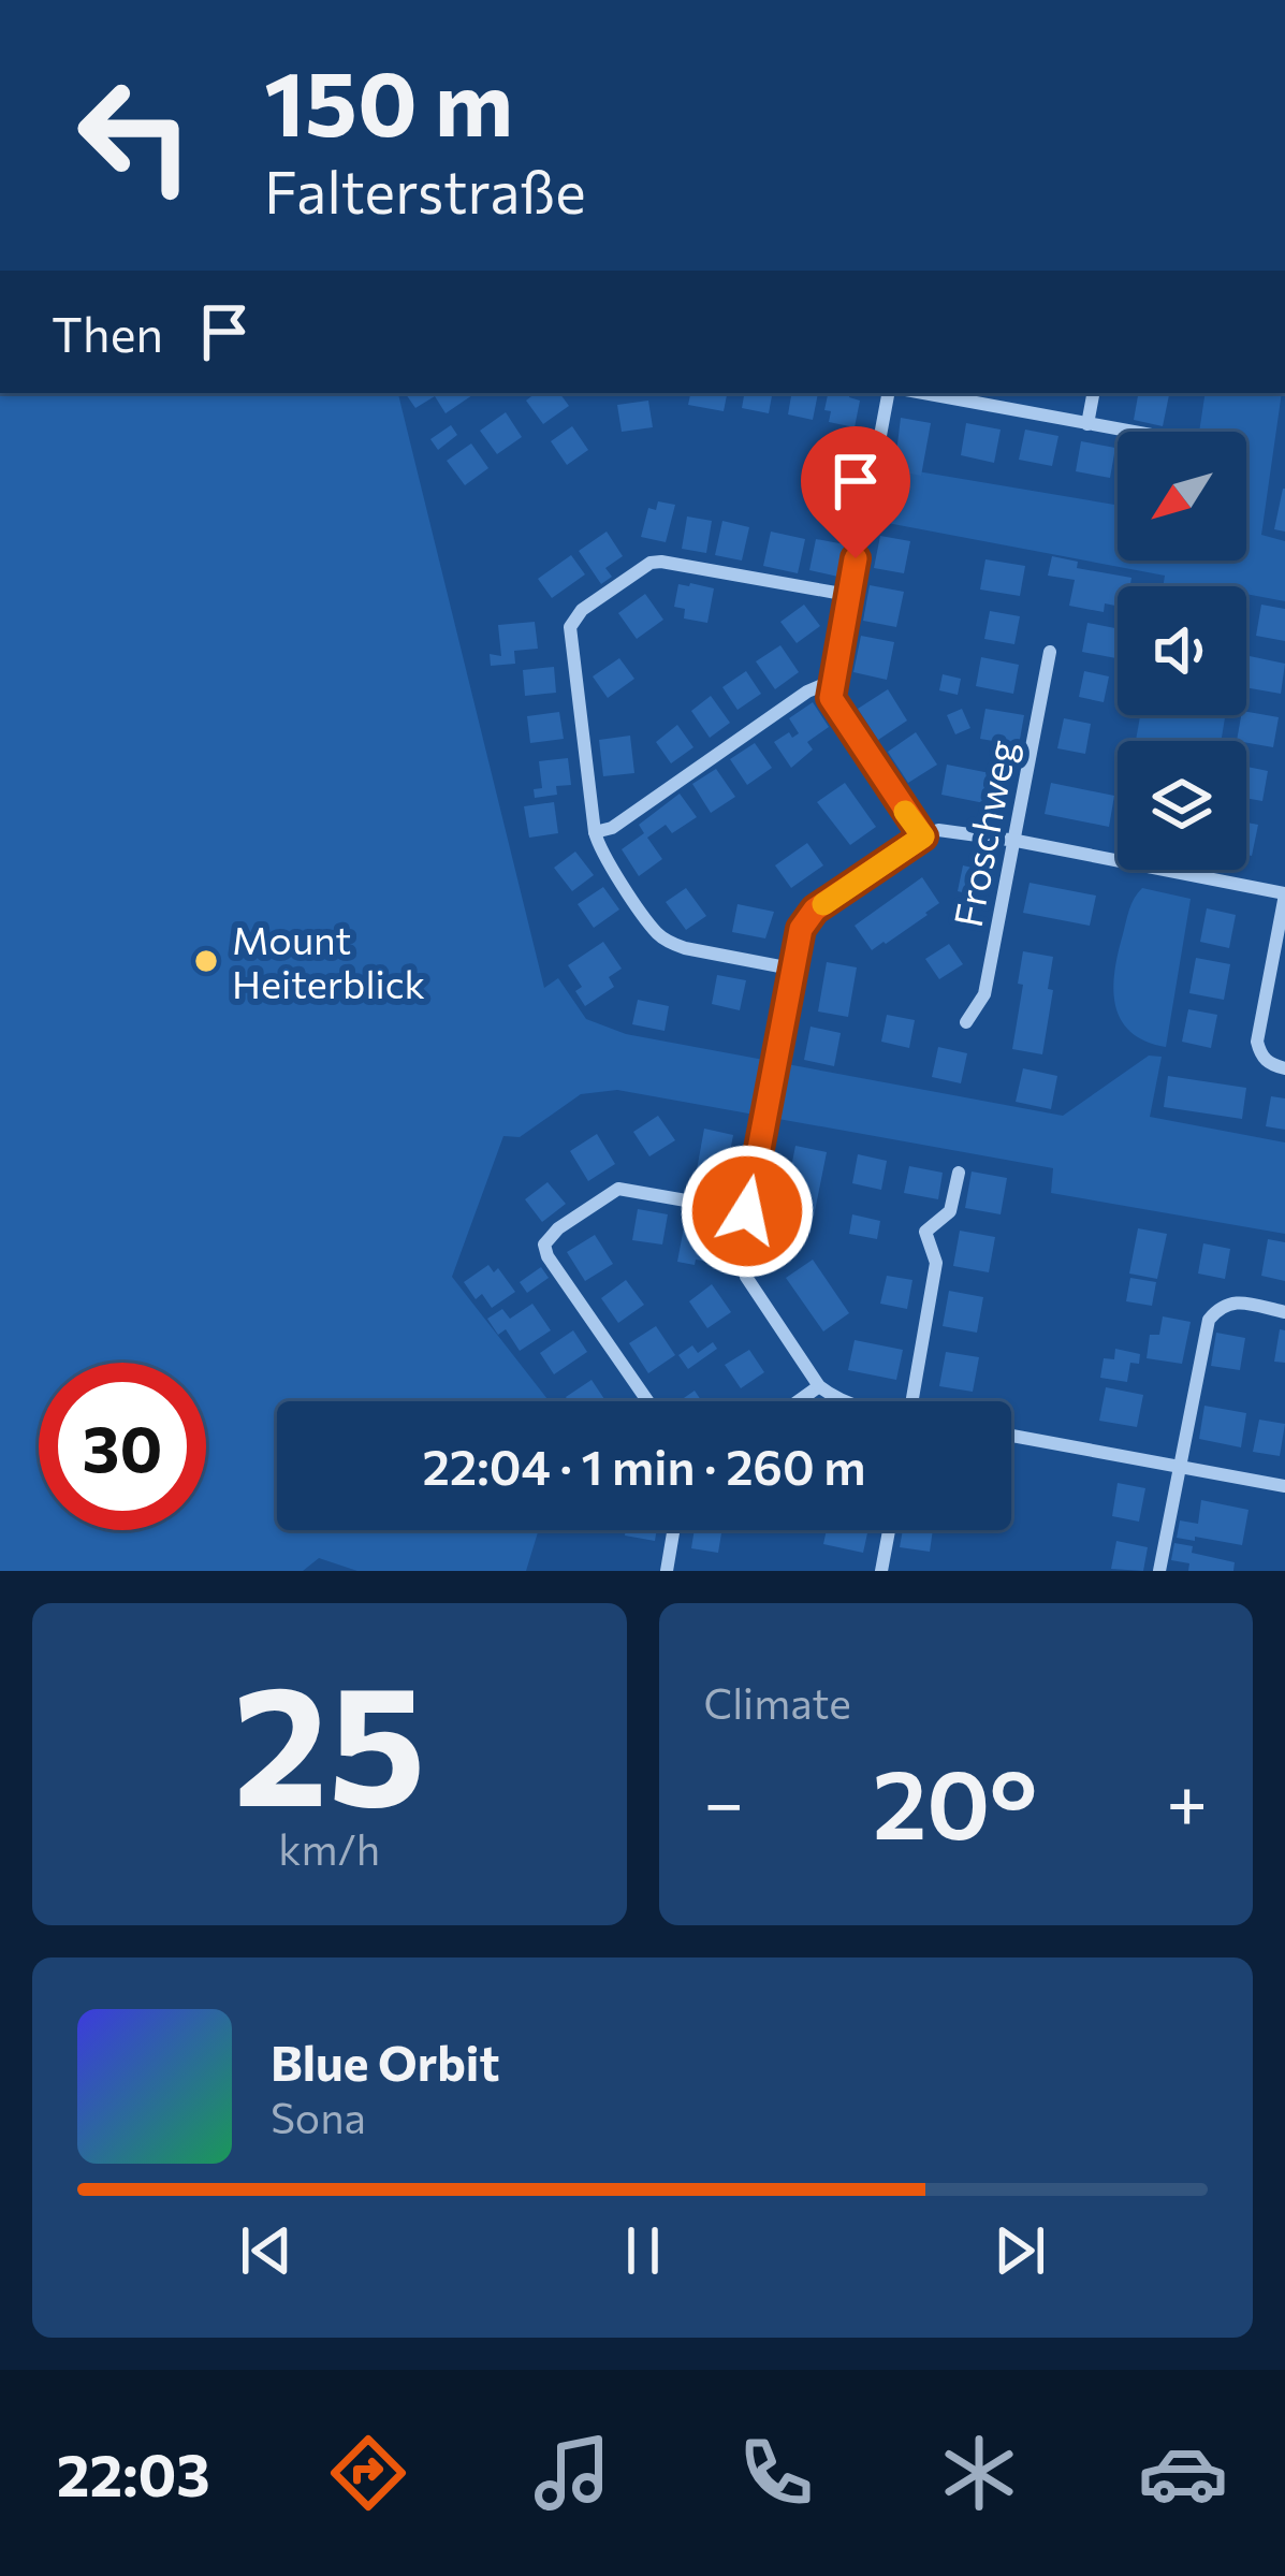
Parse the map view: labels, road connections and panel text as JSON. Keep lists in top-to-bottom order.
{
  "streets": {
    "street": ["Froschweg"]
  },
  "places": ["Mount Heiterblick"],
  "north": "bottom left",
  "page": {
    "turn": ["150 m", "Falterstraße"],
    "then": "Then",
    "limit": "30",
    "trip": "22:04 · 1 min · 260 m",
    "tile": [
      ["25", "km/h"],
      "Climate"
    ],
    "heat": ["−", "20°", "+"],
    "song": ["Blue Orbit", "Sona"],
    "tabs": "22:03"
  }
}
